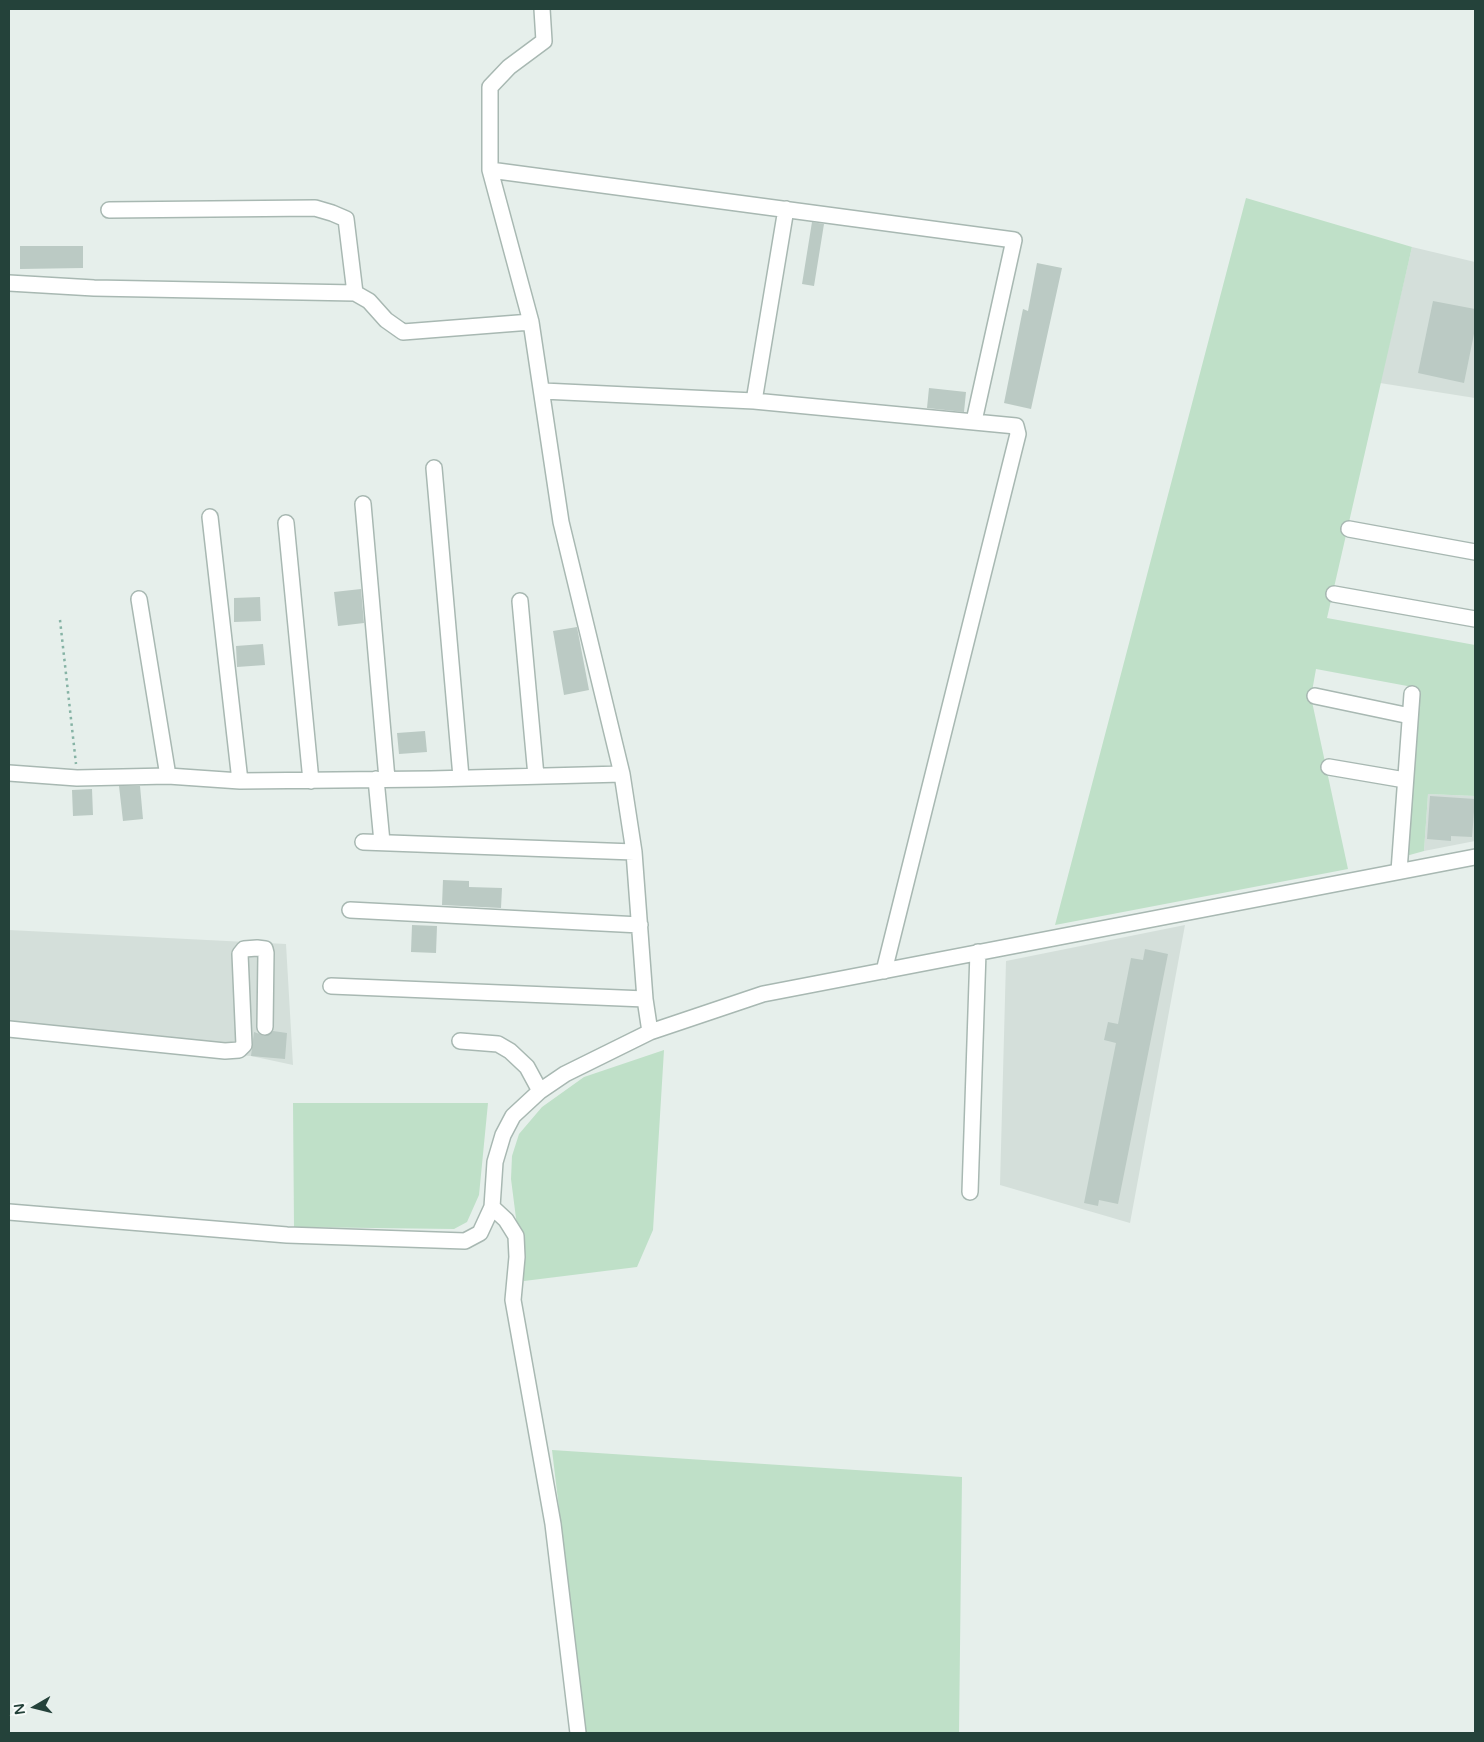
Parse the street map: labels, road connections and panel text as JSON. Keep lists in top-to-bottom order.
{
  "north": "left"
}
